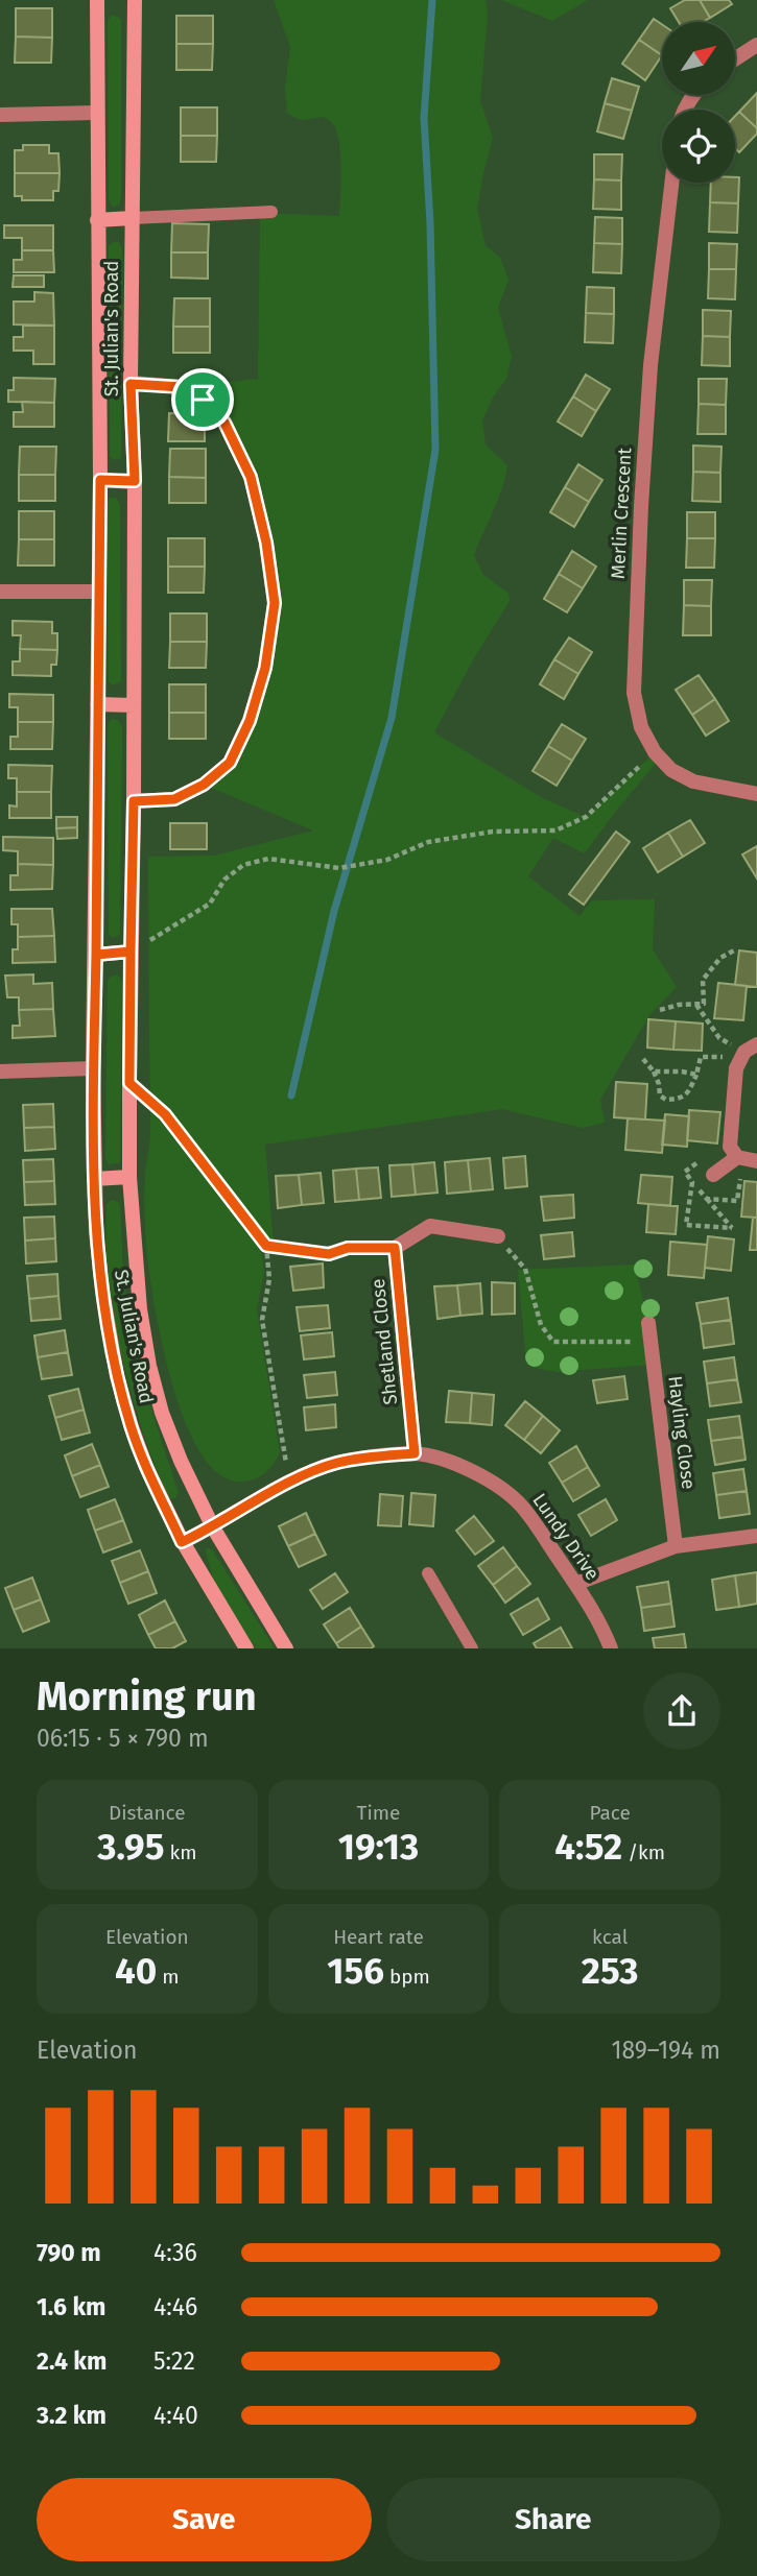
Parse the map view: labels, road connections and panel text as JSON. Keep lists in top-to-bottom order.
{
  "streets": {
    "street": [
      "St. Julian's Road",
      "Merlin Crescent",
      "Shetland Close",
      "Hayling Close",
      "Lundy Drive"
    ]
  },
  "crossings": [
    ["St. Julian's Road", "Lundy Drive"],
    ["Shetland Close", "Lundy Drive"]
  ],
  "north": "top right",
  "page": {
    "heading": ["Morning run", "06:15 · 5 × 790 m"],
    "stats": [
      ["Distance", "3.95 km"],
      ["Time", "19:13"],
      ["Pace", "4:52 /km"],
      ["Elevation", "40 m"],
      ["Heart rate", "156 bpm"],
      ["kcal", "253"]
    ],
    "chart": ["Elevation", "189–194 m"],
    "list": [
      {
        "name": "790 m",
        "note": "4:36"
      },
      {
        "name": "1.6 km",
        "note": "4:46"
      },
      {
        "name": "2.4 km",
        "note": "5:22"
      },
      {
        "name": "3.2 km",
        "note": "4:40"
      }
    ],
    "buttons": ["Save", "Share"]
  }
}
